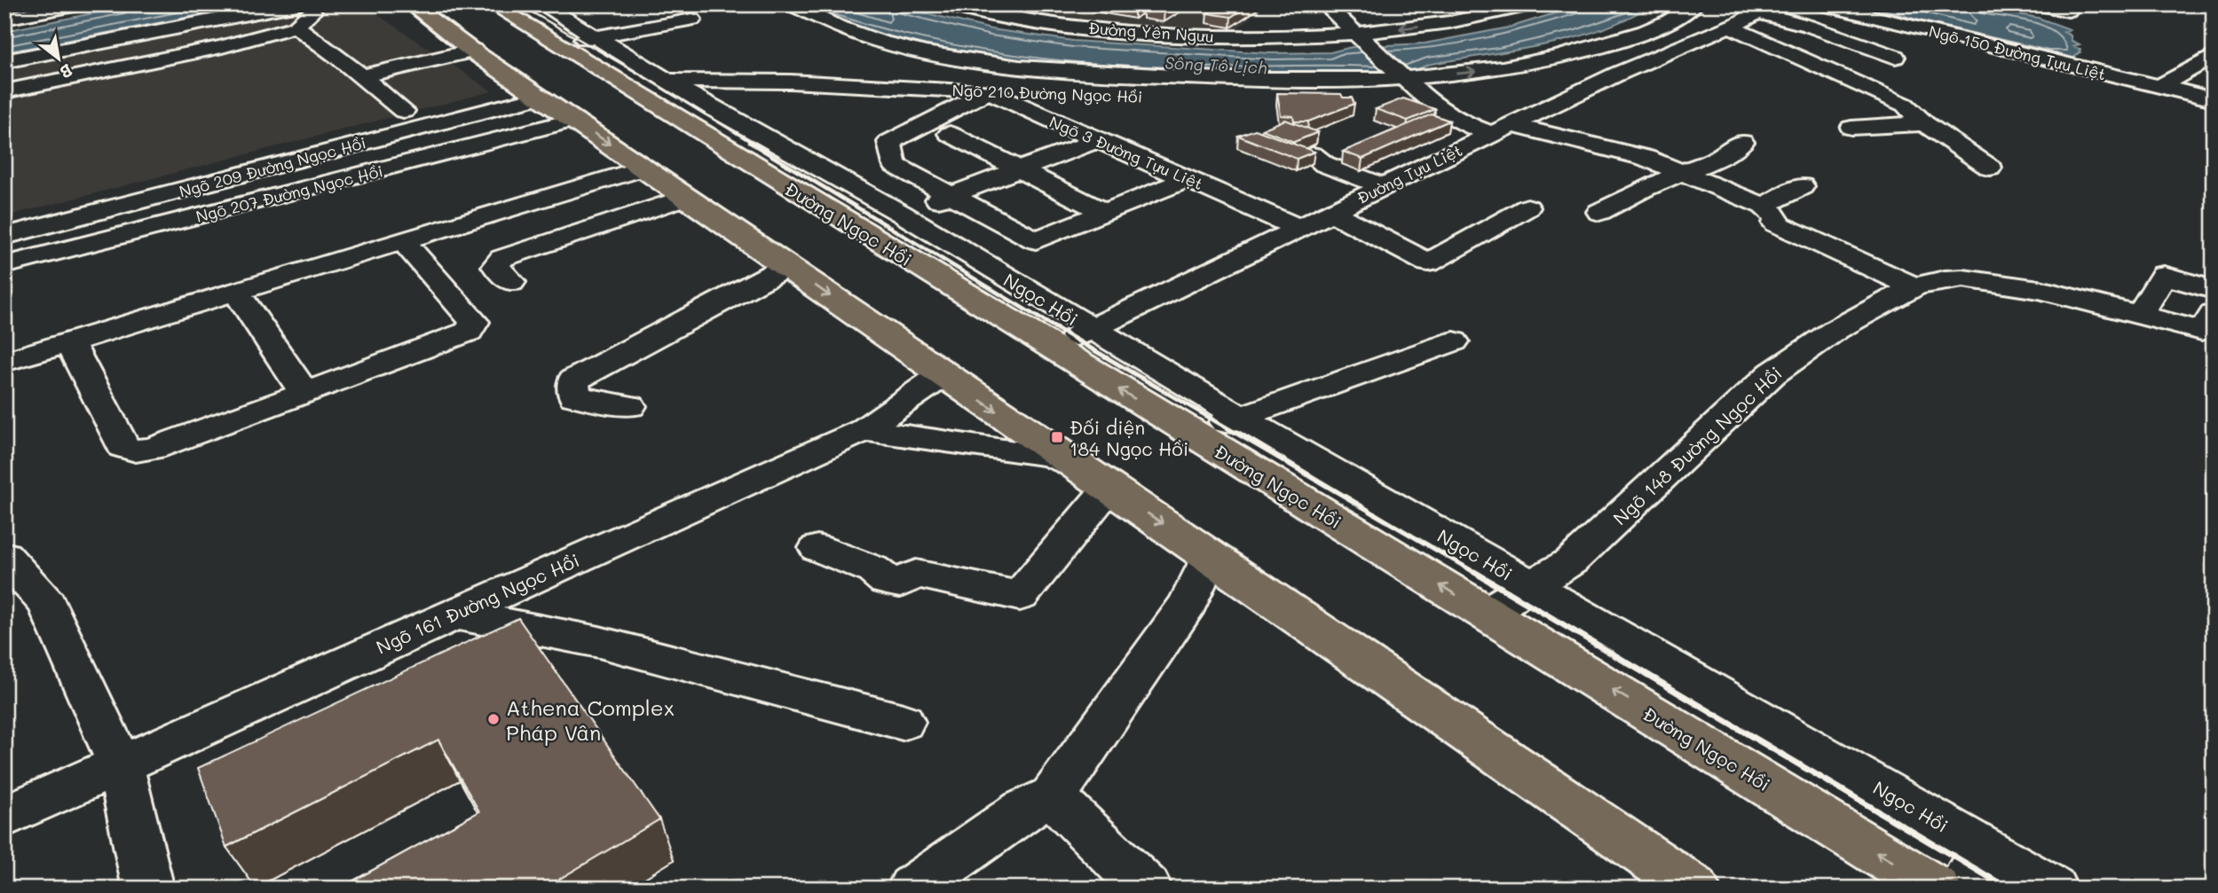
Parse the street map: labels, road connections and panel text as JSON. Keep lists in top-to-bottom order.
{
  "streets": {
    "highway": ["Đường Ngọc Hồi"],
    "street": [
      "Đường Yên Ngưu",
      "Ngõ 150 Đường Tựu Liệt",
      "Ngõ 210 Đường Ngọc Hồi",
      "Ngõ 3 Đường Tựu Liệt",
      "Ngõ 209 Đường Ngọc Hồi",
      "Đường Tựu Liệt",
      "Ngõ 207 Đường Ngọc Hồi",
      "Ngọc Hồi",
      "Ngõ 148 Đường Ngọc Hồi",
      "Ngõ 161 Đường Ngọc Hồi"
    ]
  },
  "crossings": [
    ["Ngõ 210 Đường Ngọc Hồi", "Ngõ 3 Đường Tựu Liệt"],
    ["Ngõ 210 Đường Ngọc Hồi", "Ngọc Hồi"],
    ["Ngõ 3 Đường Tựu Liệt", "Đường Tựu Liệt"],
    ["Đường Tựu Liệt", "Đường Ngọc Hồi"],
    ["Đường Tựu Liệt", "Ngọc Hồi"],
    ["Đường Ngọc Hồi", "Ngọc Hồi"],
    ["Đường Ngọc Hồi", "Ngõ 148 Đường Ngọc Hồi"],
    ["Ngọc Hồi", "Ngõ 148 Đường Ngọc Hồi"]
  ],
  "water": ["Sông Tô Lịch"],
  "places": {
    "transit": ["Đối diện 184 Ngọc Hồi"],
    "other": ["Athena Complex Pháp Vân"]
  },
  "north": "bottom right"
}
